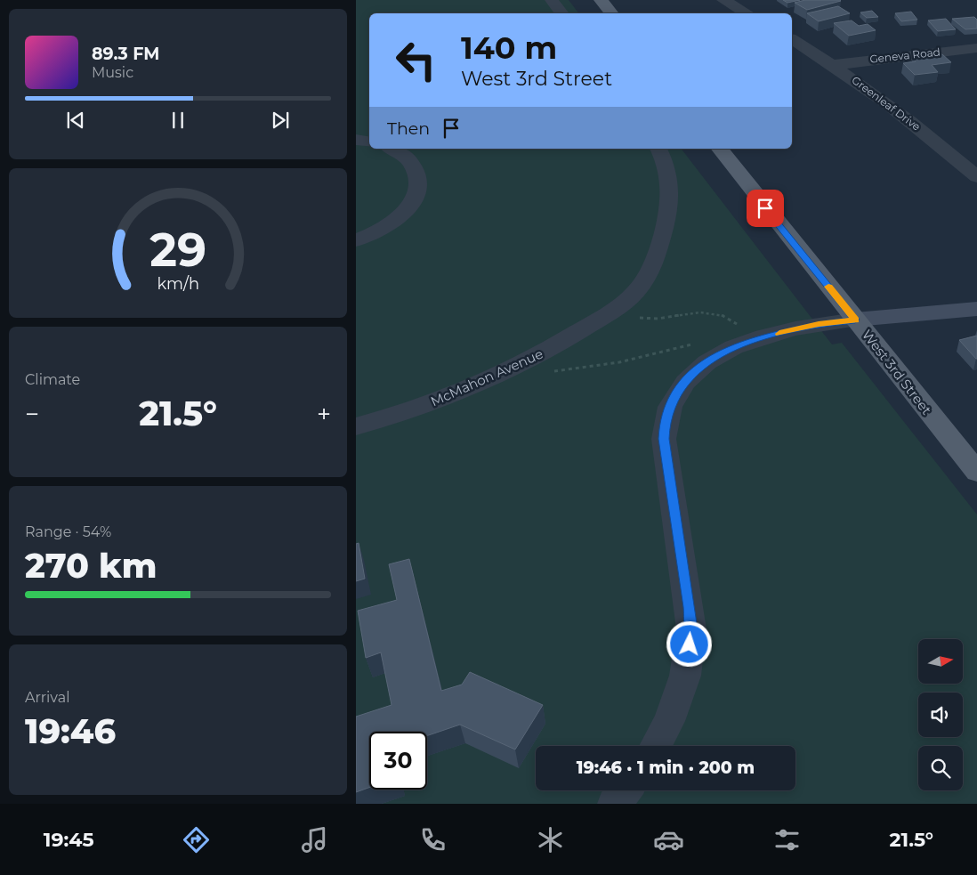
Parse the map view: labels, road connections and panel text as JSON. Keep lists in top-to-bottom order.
{
  "streets": {
    "main road": ["West 3rd Street"],
    "street": ["Geneva Road", "Greenleaf Drive", "McMahon Avenue"]
  },
  "crossings": [
    ["Geneva Road", "Greenleaf Drive"]
  ],
  "north": "right",
  "page": {
    "turn": ["140 m", "West 3rd Street"],
    "song": ["89.3 FM", "Music"],
    "then": "Then",
    "tile": [
      "Climate",
      ["Range · 54%", "270 km"],
      ["Arrival", "19:46"]
    ],
    "heat": ["−", "21.5°", "+"],
    "limit": "30",
    "trip": "19:46 · 1 min · 200 m",
    "tabs": ["19:45", "21.5°"],
    "gauge": ["29", "km/h"]
  }
}
